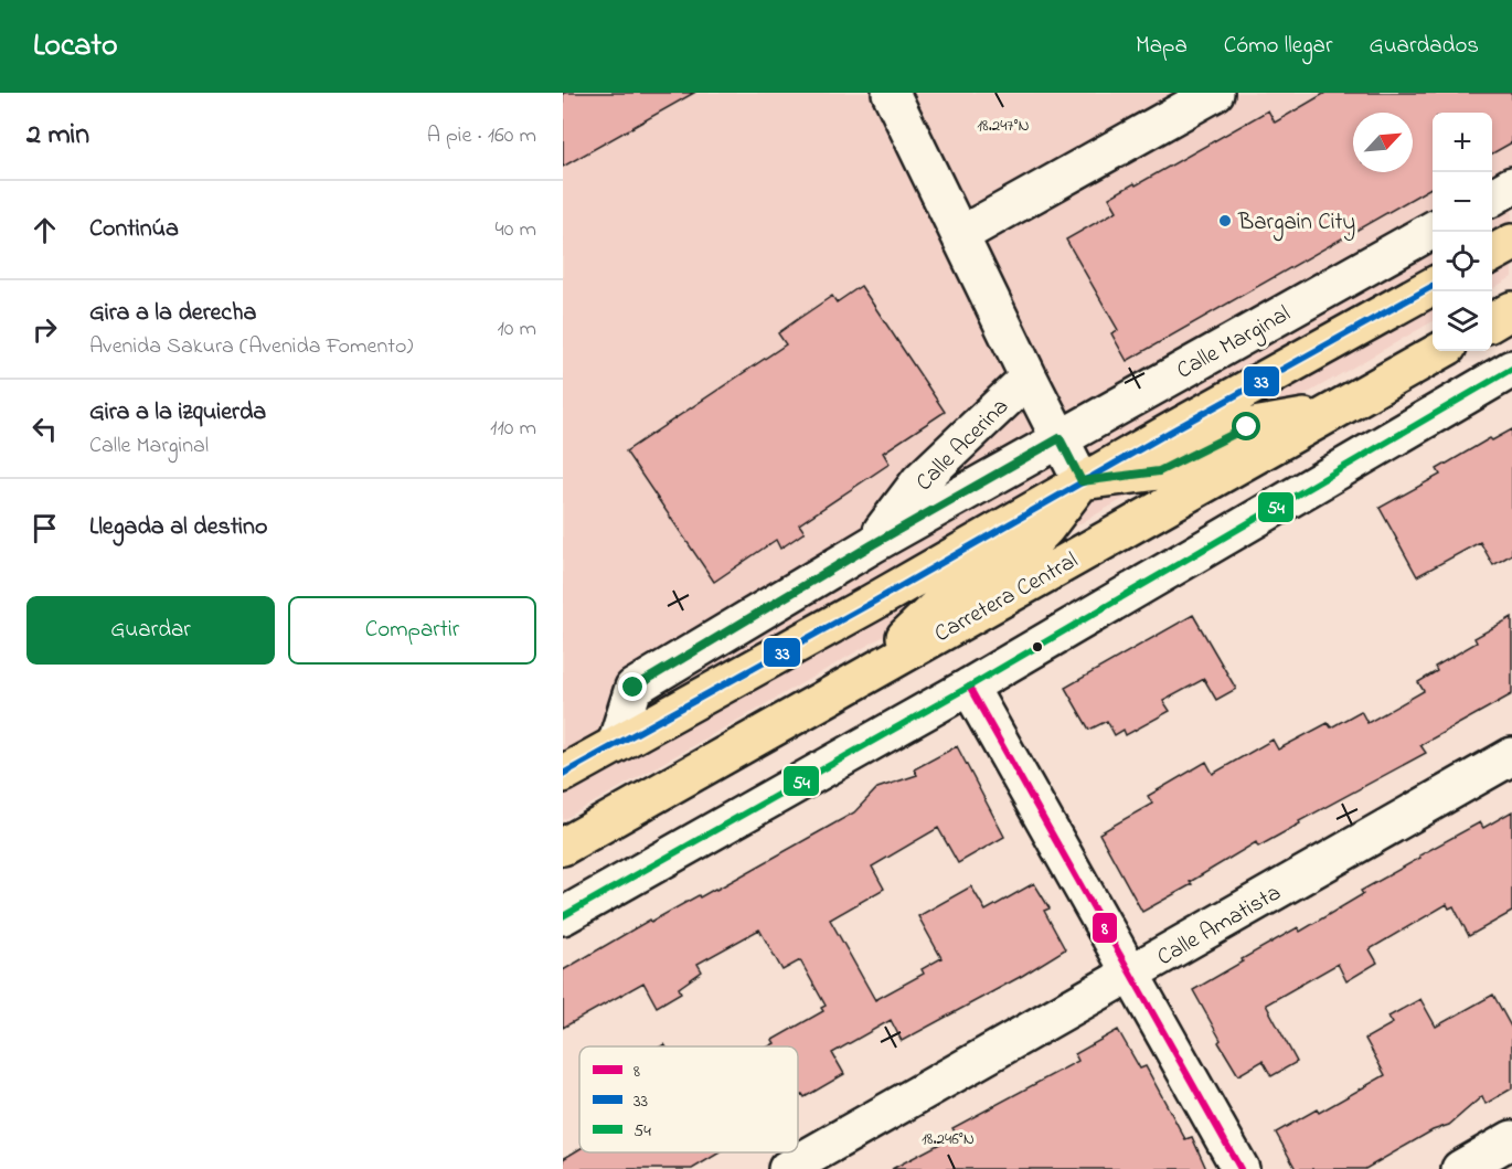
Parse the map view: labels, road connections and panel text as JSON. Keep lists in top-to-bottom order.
{
  "streets": {
    "main road": ["Carretera Central"],
    "street": ["Calle Marginal", "Calle Acerina", "Calle Amatista"]
  },
  "crossings": [
    ["Calle Marginal", "Calle Acerina"]
  ],
  "places": ["Bargain City"],
  "lines": ["transit line 33", "transit line 54", "transit line 8"],
  "legend": ["8", "33", "54"],
  "north": "top right",
  "page": {
    "header": "Locato",
    "nav": ["Mapa", "Cómo llegar", "Guardados"],
    "heading": ["2 min", "A pie · 160 m"],
    "map_buttons": ["+", "−"],
    "list": [
      ["Continúa", "40 m"],
      ["Gira a la derecha", "Avenida Sakura (Avenida Fomento)", "10 m"],
      ["Gira a la izquierda", "Calle Marginal", "110 m"],
      "Llegada al destino"
    ],
    "buttons": ["Guardar", "Compartir"]
  },
  "coordinates": ["18.247°N", "18.246°N"]
}
